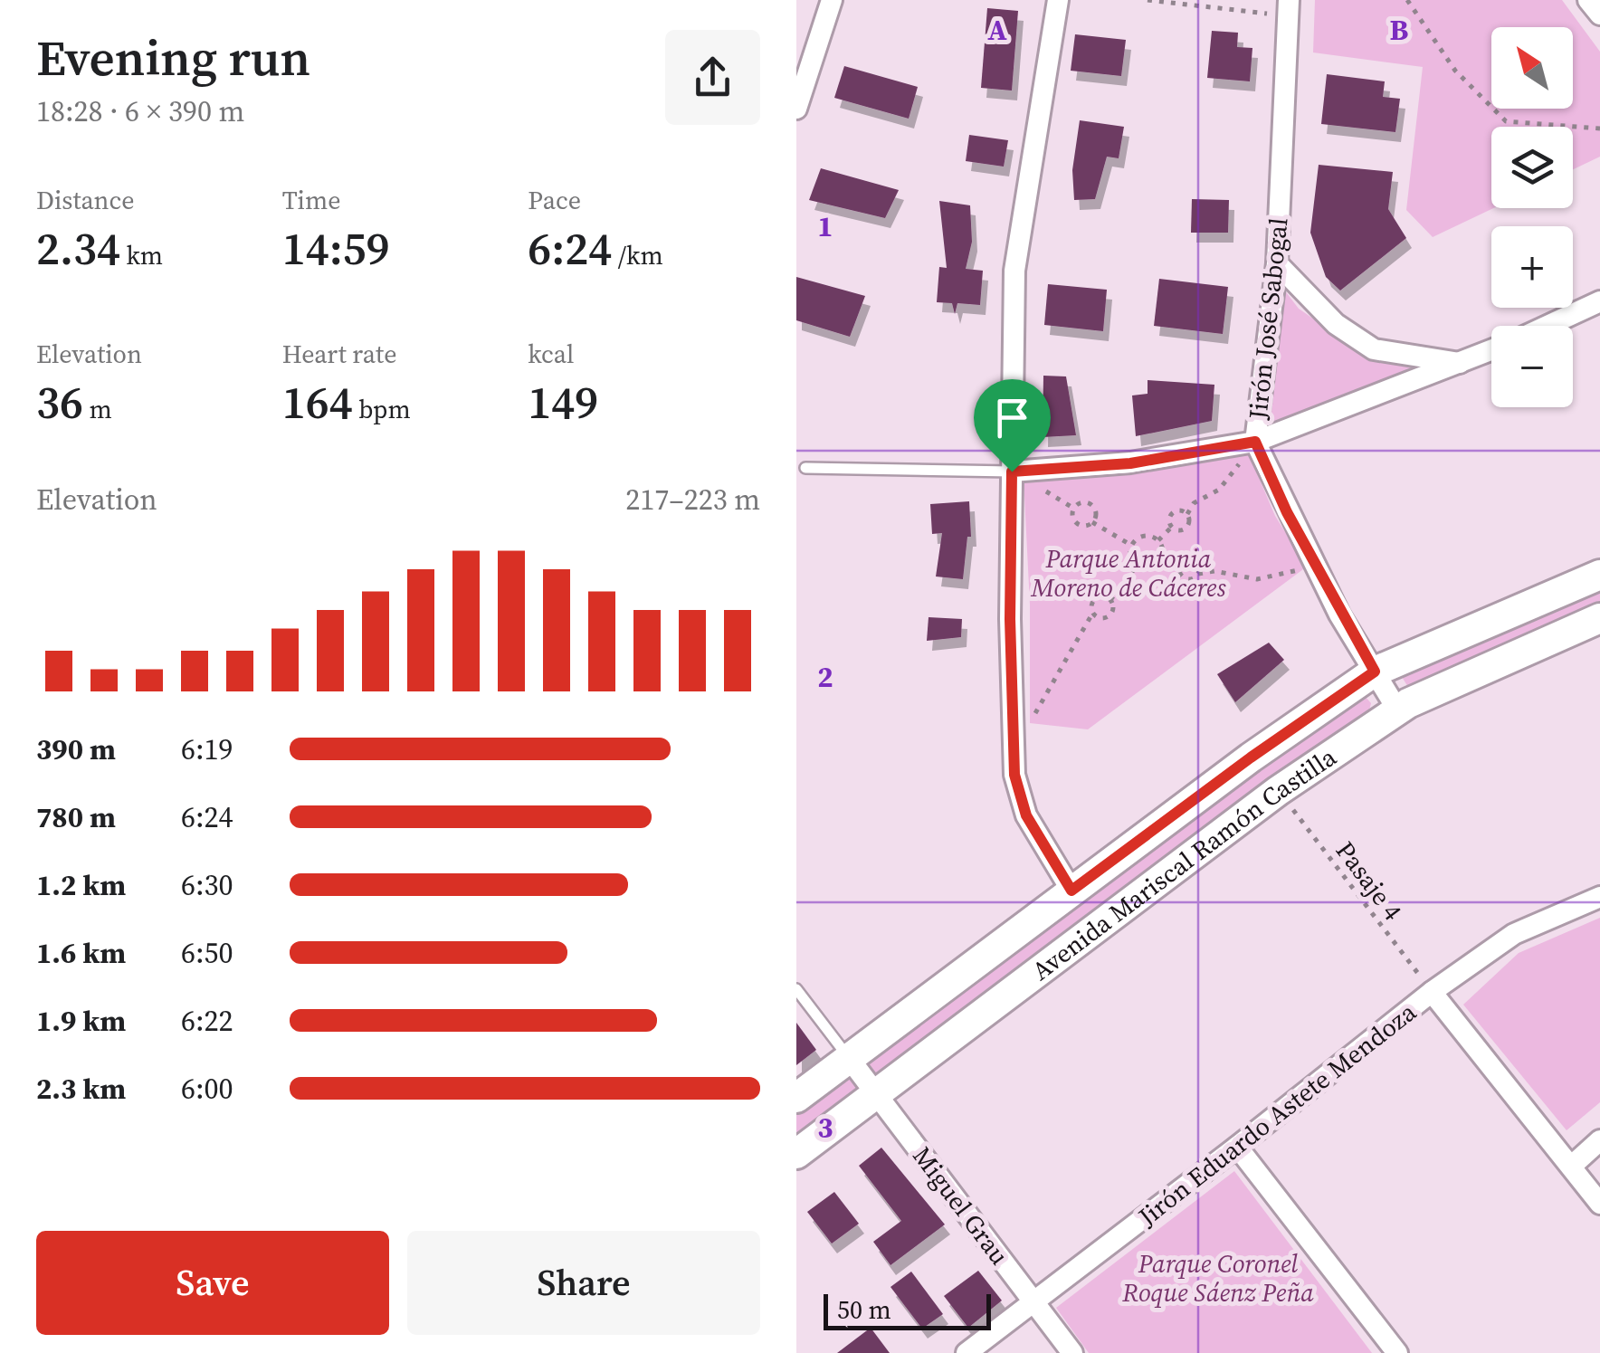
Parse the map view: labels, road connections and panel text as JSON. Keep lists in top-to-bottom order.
{
  "streets": {
    "main road": ["Avenida Mariscal Ramón Castilla"],
    "street": ["Jirón José Sabogal", "Jirón Eduardo Astete Mendoza", "Miguel Grau"],
    "path": ["Pasaje 4"]
  },
  "crossings": [
    ["Jirón José Sabogal", "Avenida Mariscal Ramón Castilla"],
    ["Avenida Mariscal Ramón Castilla", "Pasaje 4"],
    ["Avenida Mariscal Ramón Castilla", "Miguel Grau"],
    ["Pasaje 4", "Jirón Eduardo Astete Mendoza"],
    ["Jirón Eduardo Astete Mendoza", "Miguel Grau"]
  ],
  "parks": ["Parque Antonia Moreno de Cáceres", "Parque Coronel Roque Sáenz Peña"],
  "scale_bar": "50 m",
  "north": "top left",
  "page": {
    "heading": ["Evening run", "18:28 · 6 × 390 m"],
    "map_buttons": ["+", "−"],
    "stats": [
      ["Distance", "2.34 km"],
      ["Time", "14:59"],
      ["Pace", "6:24 /km"],
      ["Elevation", "36 m"],
      ["Heart rate", "164 bpm"],
      ["kcal", "149"]
    ],
    "chart": ["Elevation", "217–223 m"],
    "list": [
      {
        "name": "390 m",
        "note": "6:19"
      },
      {
        "name": "780 m",
        "note": "6:24"
      },
      {
        "name": "1.2 km",
        "note": "6:30"
      },
      {
        "name": "1.6 km",
        "note": "6:50"
      },
      {
        "name": "1.9 km",
        "note": "6:22"
      },
      {
        "name": "2.3 km",
        "note": "6:00"
      }
    ],
    "buttons": ["Save", "Share"],
    "scale": "50 m"
  },
  "grid": {
    "columns": ["A", "B"],
    "rows": ["1", "2", "3"]
  }
}
